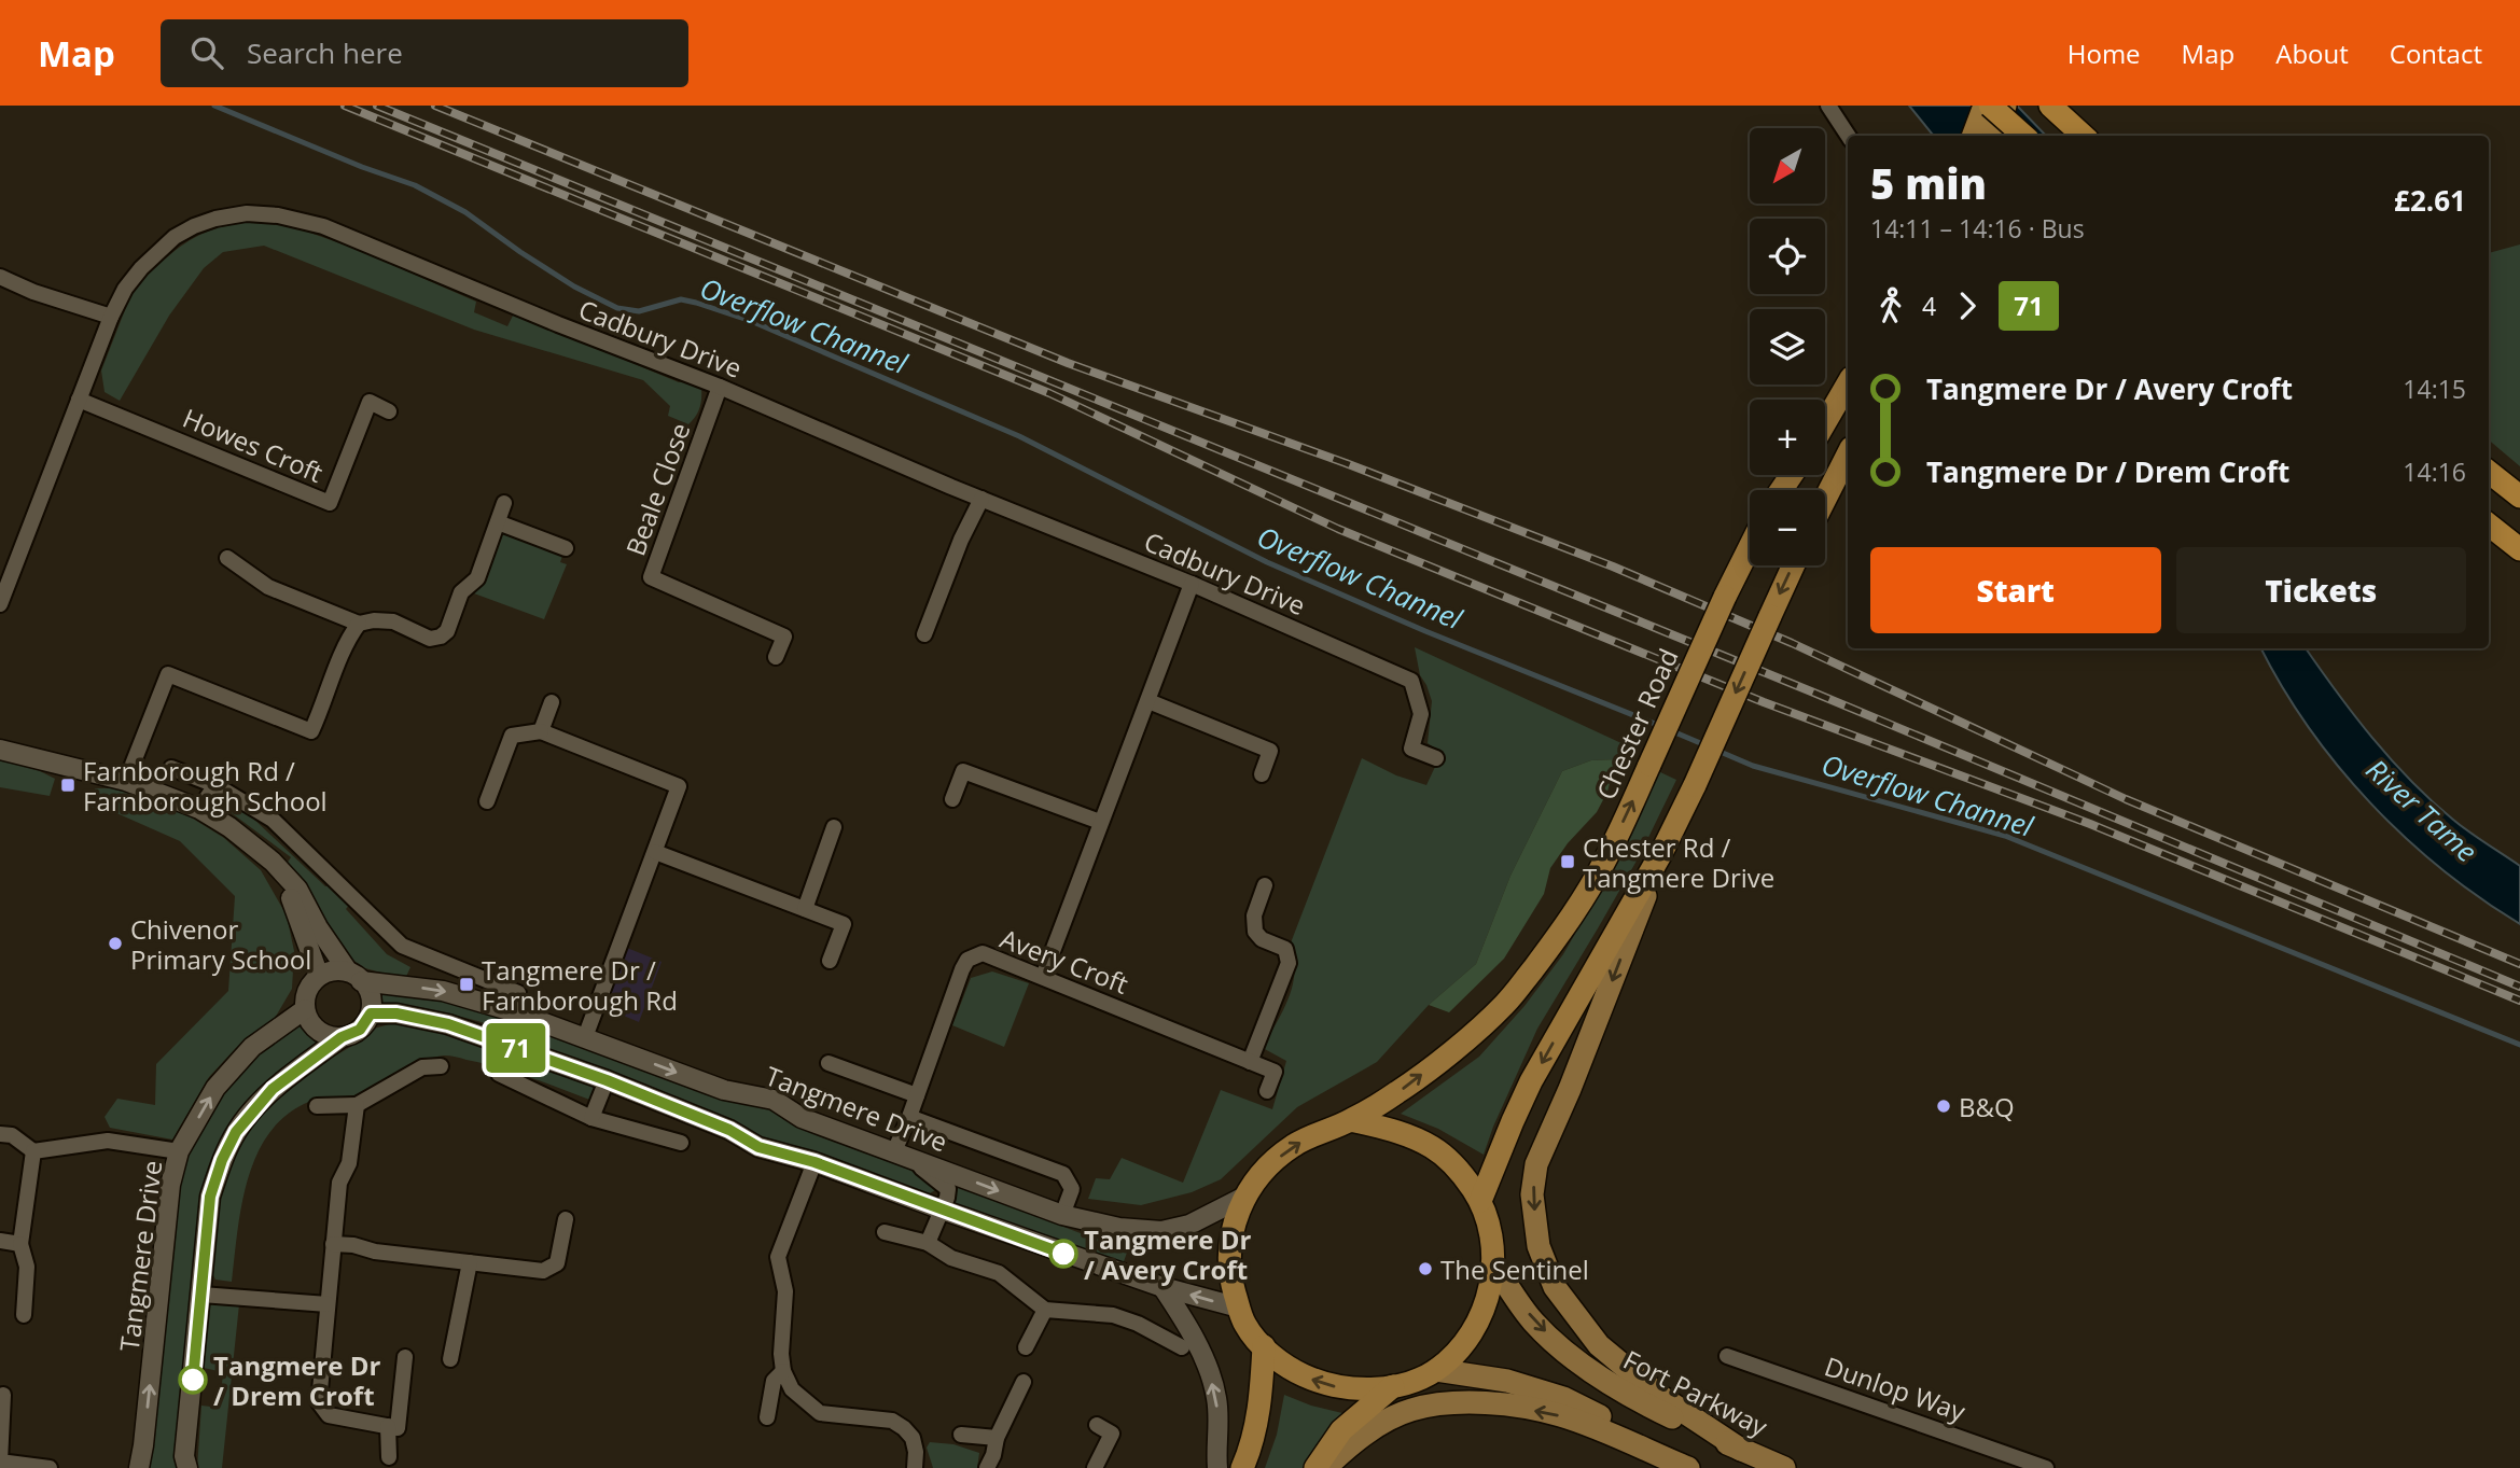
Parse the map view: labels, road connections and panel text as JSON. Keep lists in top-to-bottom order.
{
  "streets": {
    "highway": ["Chester Road"],
    "main road": ["Fort Parkway"],
    "street": [
      "Cadbury Drive",
      "Howes Croft",
      "Beale Close",
      "Avery Croft",
      "Tangmere Drive",
      "Dunlop Way"
    ]
  },
  "crossings": [
    ["Cadbury Drive", "Howes Croft"],
    ["Cadbury Drive", "Beale Close"],
    ["Chester Road", "Tangmere Drive"],
    ["Chester Road", "Fort Parkway"],
    ["Avery Croft", "Tangmere Drive"],
    ["Tangmere Drive", "Fort Parkway"]
  ],
  "water": ["Overflow Channel", "River Tame"],
  "places": {
    "transit": ["Farnborough Rd / Farnborough School", "Chester Rd / Tangmere Drive", "Tangmere Dr / Farnborough Rd"],
    "other": [
      "Chivenor Primary School",
      "B&Q",
      "Tangmere Dr / Avery Croft",
      "The Sentinel",
      "Tangmere Dr / Drem Croft"
    ]
  },
  "lines": ["bus line 71"],
  "north": "bottom left",
  "page": {
    "header": "Map",
    "search": "Search here",
    "nav": [
      "Home",
      "Map",
      "About",
      "Contact"
    ],
    "on_map": "71",
    "map_buttons": ["+", "−"],
    "heading": ["5 min", "14:11 – 14:16 · Bus", "£2.61"],
    "legs": ["4", "71"],
    "list": [
      {
        "name": "Tangmere Dr / Avery Croft",
        "value": "14:15"
      },
      {
        "name": "Tangmere Dr / Drem Croft",
        "value": "14:16"
      }
    ],
    "buttons": ["Start", "Tickets"]
  }
}
